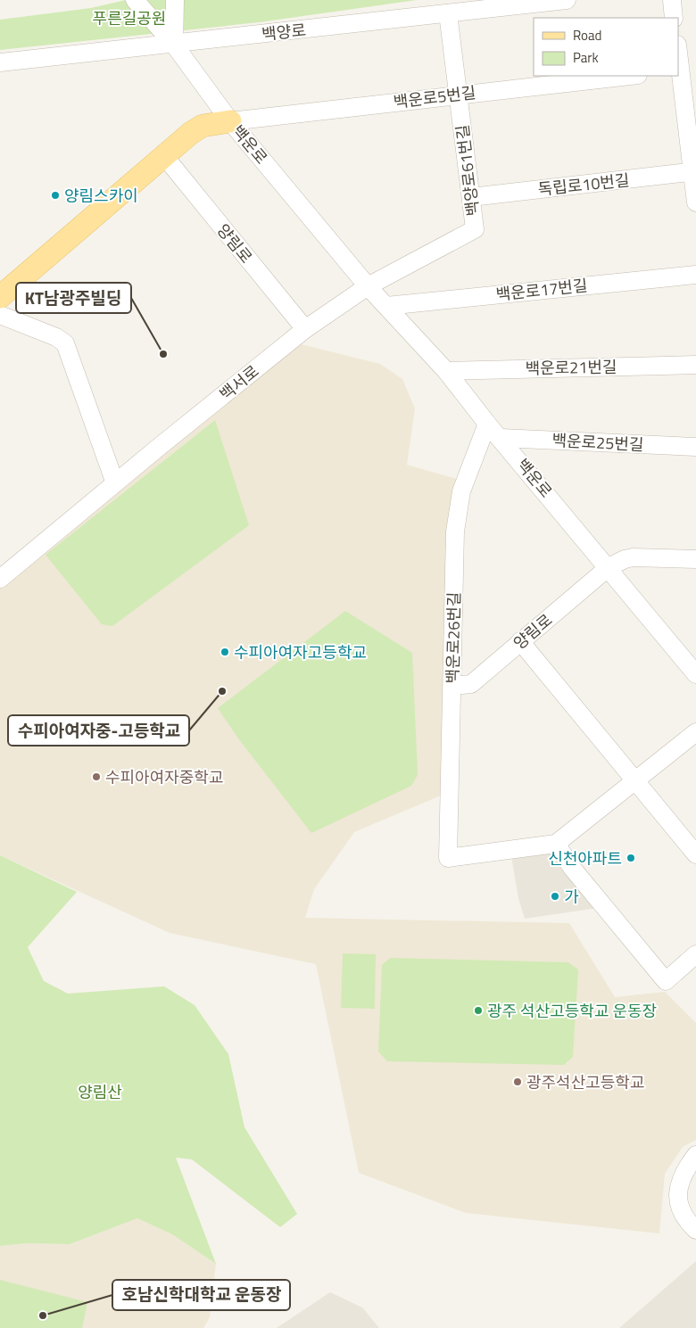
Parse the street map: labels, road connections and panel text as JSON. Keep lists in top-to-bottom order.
{
  "streets": {
    "street": [
      "백양로",
      "백운로5번길",
      "백운로",
      "백양로61번길",
      "독립로10번길",
      "양림로",
      "백운로17번길",
      "백운로21번길",
      "백서로",
      "백운로25번길",
      "백운로26번길"
    ]
  },
  "crossings": [
    ["백양로", "백운로"],
    ["백양로", "백양로61번길"],
    ["백운로5번길", "백운로"],
    ["백운로5번길", "백양로61번길"],
    ["백운로", "백양로61번길"],
    ["백운로", "양림로"],
    ["백운로", "백운로17번길"],
    ["백운로", "백운로21번길"],
    ["백운로", "백서로"],
    ["백운로", "백운로25번길"],
    ["백운로", "백운로26번길"],
    ["백양로61번길", "독립로10번길"],
    ["백양로61번길", "백서로"],
    ["양림로", "백서로"],
    ["양림로", "백운로26번길"]
  ],
  "parks": ["푸른길공원", "양림산"],
  "places": [
    "양림스카이",
    "KT남광주빌딩",
    "수피아여자고등학교",
    "수피아여자중-고등학교",
    "수피아여자중학교",
    "신천아파트",
    "가",
    "광주 석산고등학교 운동장",
    "광주석산고등학교",
    "호남신학대학교 운동장"
  ],
  "legend": ["Road", "Park"]
}
